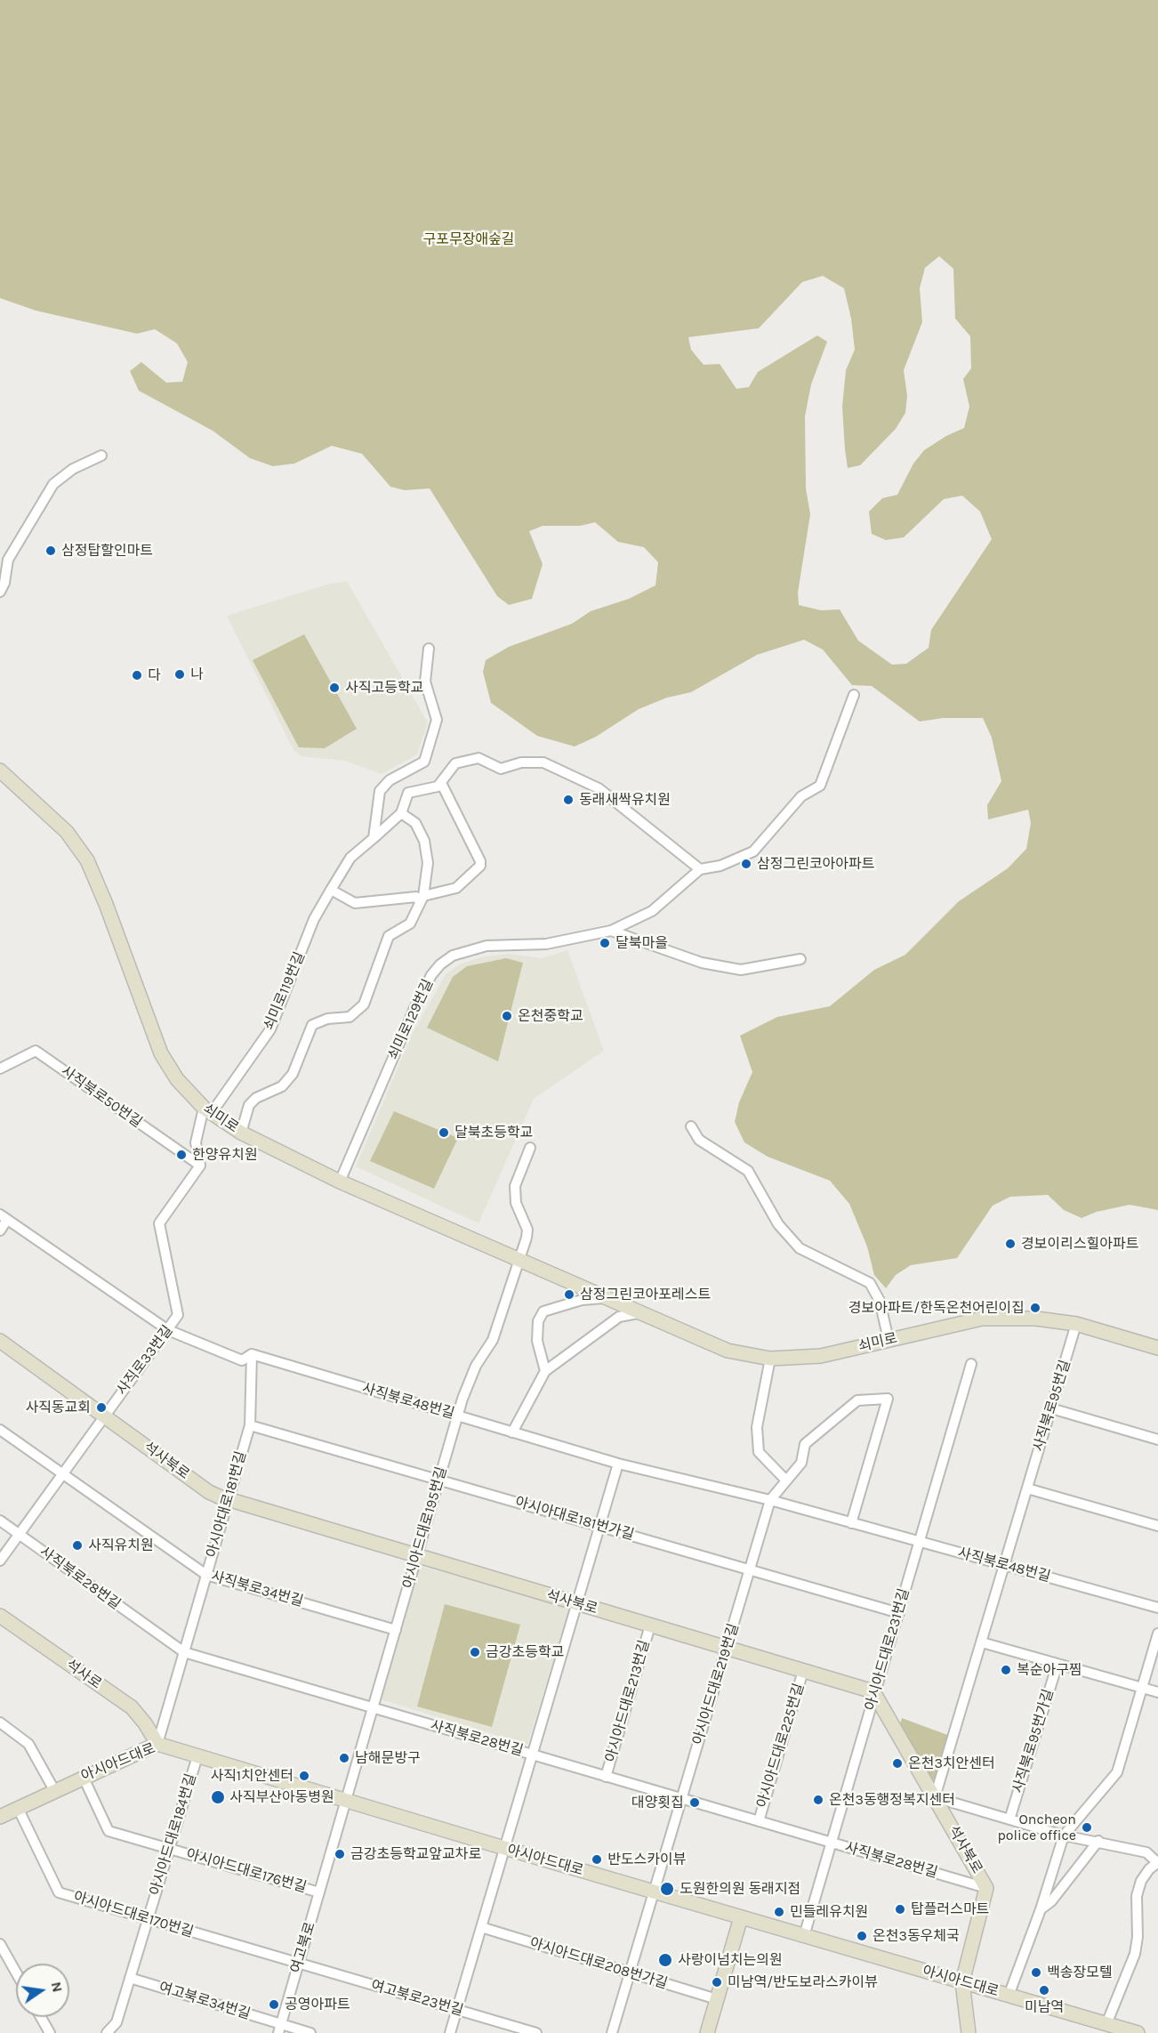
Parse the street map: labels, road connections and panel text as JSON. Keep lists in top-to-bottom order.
{
  "streets": {
    "main road": [
      "쇠미로",
      "석사북로",
      "석사로",
      "아시아드대로"
    ],
    "street": [
      "쇠미로119번길",
      "쇠미로129번길",
      "사직북로50번길",
      "사직로33번길",
      "사직북로48번길",
      "사직북로95번길",
      "아시아대로181번길",
      "아시아대로181번가길",
      "아시아드대로195번길",
      "사직북로28번길",
      "사직북로34번길",
      "아시아드대로231번길",
      "아시아드대로219번길",
      "아시아드대로213번길",
      "사직북로95번가길",
      "아시아드대로225번길",
      "아시아드대로184번길",
      "아시아드대로176번길",
      "아시아드대로170번길",
      "여고북로",
      "아시아드대로208번가길",
      "여고북로23번길",
      "여고북로34번길"
    ]
  },
  "crossings": [
    ["쇠미로119번길", "쇠미로"],
    ["쇠미로129번길", "쇠미로"],
    ["사직북로50번길", "사직로33번길"],
    ["쇠미로", "사직북로95번길"],
    ["쇠미로", "아시아드대로195번길"],
    ["사직로33번길", "사직북로48번길"],
    ["사직로33번길", "석사북로"],
    ["사직로33번길", "사직북로28번길"],
    ["사직로33번길", "사직북로34번길"],
    ["사직북로48번길", "사직북로95번길"],
    ["사직북로48번길", "아시아대로181번길"],
    ["사직북로48번길", "아시아드대로195번길"],
    ["사직북로48번길", "아시아드대로231번길"],
    ["사직북로48번길", "아시아드대로219번길"],
    ["사직북로95번길", "석사북로"],
    ["석사북로", "아시아대로181번길"],
    ["석사북로", "아시아드대로195번길"],
    ["석사북로", "사직북로28번길"],
    ["석사북로", "아시아드대로231번길"],
    ["석사북로", "아시아드대로219번길"],
    ["석사북로", "아시아드대로213번길"],
    ["석사북로", "아시아드대로225번길"],
    ["석사북로", "아시아드대로"],
    ["아시아대로181번길", "아시아대로181번가길"],
    ["아시아대로181번길", "사직북로28번길"],
    ["아시아대로181번길", "사직북로34번길"],
    ["아시아대로181번길", "석사로"],
    ["아시아대로181번길", "아시아드대로"],
    ["아시아대로181번가길", "아시아드대로195번길"],
    ["아시아대로181번가길", "아시아드대로231번길"],
    ["아시아대로181번가길", "아시아드대로219번길"],
    ["아시아드대로195번길", "사직북로28번길"],
    ["아시아드대로195번길", "사직북로34번길"],
    ["아시아드대로195번길", "아시아드대로"],
    ["아시아드대로195번길", "여고북로"],
    ["사직북로28번길", "아시아드대로231번길"],
    ["사직북로28번길", "아시아드대로219번길"],
    ["사직북로28번길", "아시아드대로213번길"],
    ["사직북로28번길", "아시아드대로225번길"],
    ["아시아드대로231번길", "아시아드대로"],
    ["석사로", "아시아드대로"],
    ["아시아드대로219번길", "아시아드대로"],
    ["아시아드대로219번길", "아시아드대로208번가길"],
    ["아시아드대로", "아시아드대로184번길"],
    ["아시아드대로", "아시아드대로176번길"],
    ["아시아드대로", "아시아드대로170번길"],
    ["아시아드대로", "여고북로"],
    ["아시아드대로184번길", "아시아드대로176번길"],
    ["아시아드대로184번길", "아시아드대로170번길"],
    ["아시아드대로184번길", "여고북로34번길"],
    ["아시아드대로176번길", "여고북로"],
    ["아시아드대로170번길", "여고북로"],
    ["아시아드대로170번길", "여고북로23번길"],
    ["여고북로", "여고북로23번길"],
    ["여고북로", "여고북로34번길"]
  ],
  "parks": ["구포무장애숲길"],
  "places": [
    "삼정탑할인마트",
    "나",
    "다",
    "사직고등학교",
    "동래새싹유치원",
    "삼정그린코아아파트",
    "달북마을",
    "온천중학교",
    "달북초등학교",
    "한양유치원",
    "경보이리스힐아파트",
    "삼정그린코아포레스트",
    "경보아파트/한독온천어린이집",
    "사직동교회",
    "사직유치원",
    "금강초등학교",
    "복순아구찜",
    "남해문방구",
    "온천3치안센터",
    "사직1치안센터",
    "사직부산아동병원",
    "온천3동행정복지센터",
    "대양횟집",
    "Oncheon police office",
    "금강초등학교앞교차로",
    "반도스카이뷰",
    "도원한의원 동래지점",
    "탑플러스마트",
    "민들레유치원",
    "온천3동우체국",
    "사랑이넘치는의원",
    "백송장모텔",
    "미남역/반도보라스카이뷰",
    "미남역",
    "공영아파트"
  ],
  "north": "right"
}
